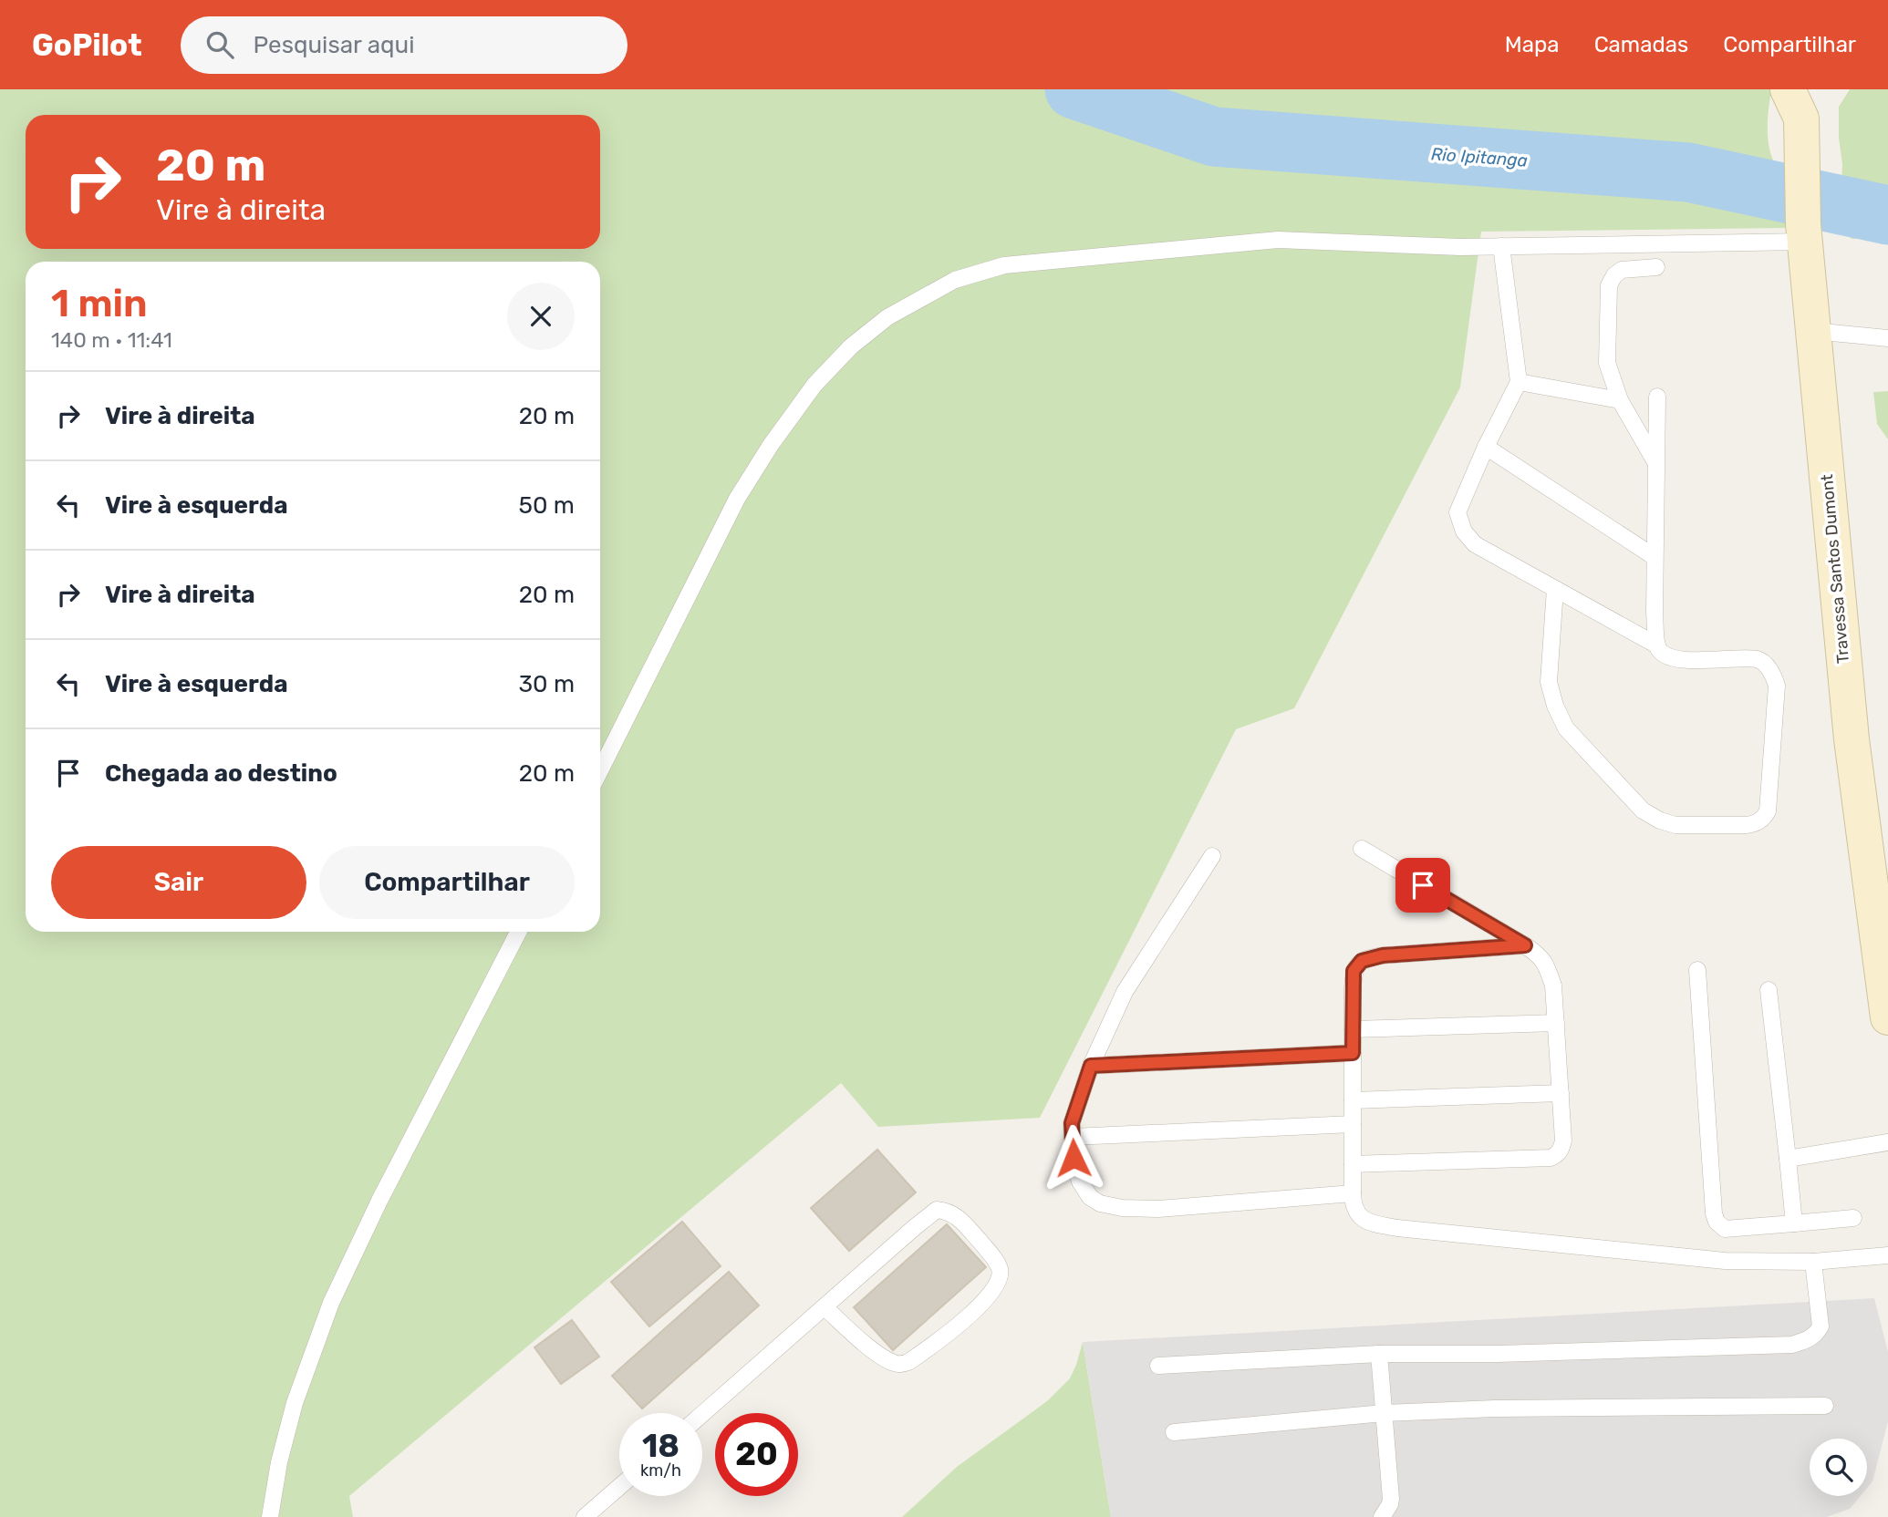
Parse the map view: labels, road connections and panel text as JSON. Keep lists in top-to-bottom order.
{
  "streets": {
    "main road": ["Travessa Santos Dumont"]
  },
  "water": ["Rio Ipitanga"],
  "page": {
    "header": "GoPilot",
    "search": "Pesquisar aqui",
    "nav": ["Mapa", "Camadas", "Compartilhar"],
    "turn": ["20 m", "Vire à direita"],
    "heading": ["1 min", "140 m · 11:41"],
    "list": [
      {
        "name": "Vire à direita",
        "value": "20 m"
      },
      {
        "name": "Vire à esquerda",
        "value": "50 m"
      },
      {
        "name": "Vire à direita",
        "value": "20 m"
      },
      {
        "name": "Vire à esquerda",
        "value": "30 m"
      },
      {
        "name": "Chegada ao destino",
        "value": "20 m"
      }
    ],
    "buttons": ["Sair", "Compartilhar"],
    "speed": "18 km/h",
    "limit": "20"
  }
}
